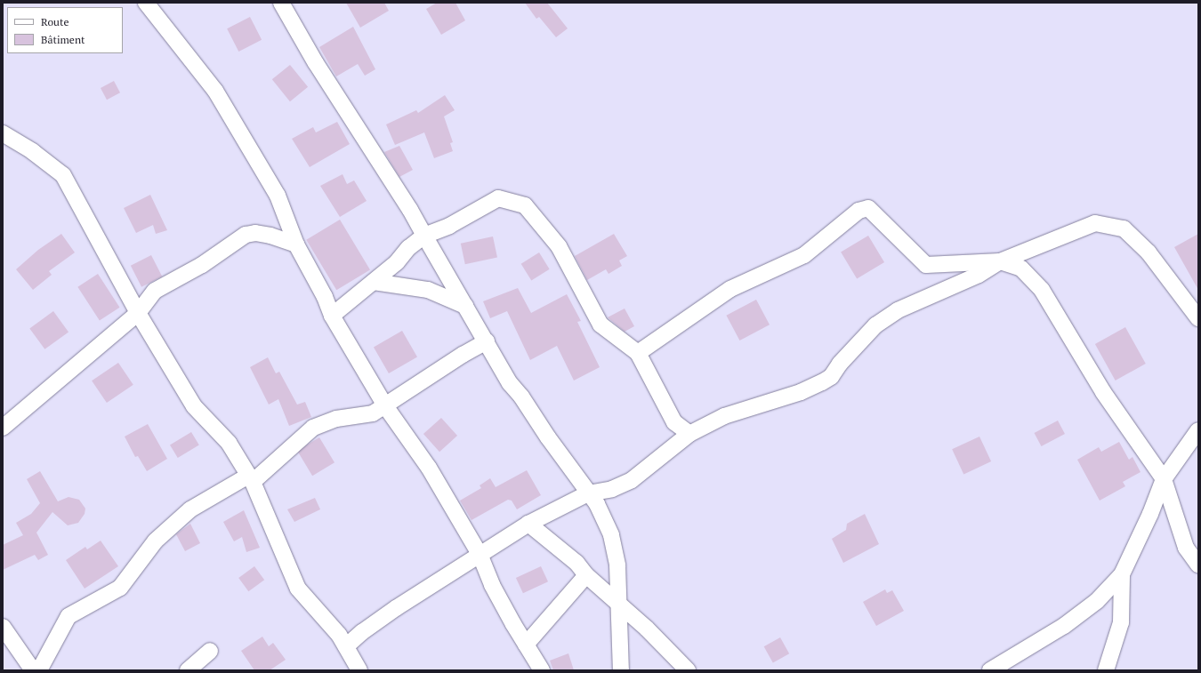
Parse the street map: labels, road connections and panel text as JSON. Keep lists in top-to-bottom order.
{
  "legend": ["Route", "Bâtiment"]
}
